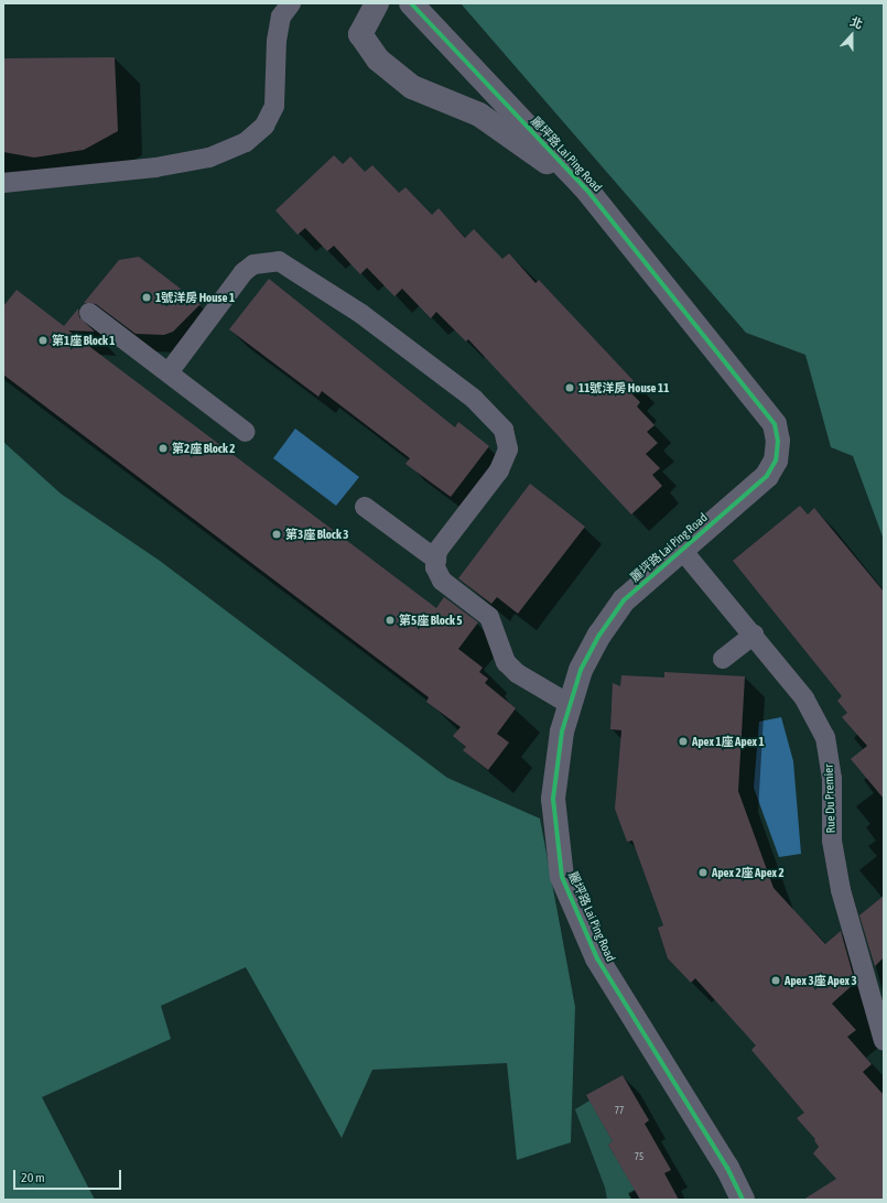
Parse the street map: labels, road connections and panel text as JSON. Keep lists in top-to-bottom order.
{
  "streets": {
    "street": ["麗坪路 Lai Ping Road"],
    "lane": ["Rue Du Premier"]
  },
  "crossings": [
    ["麗坪路 Lai Ping Road", "Rue Du Premier"]
  ],
  "places": [
    "1號洋房 House 1",
    "第1座 Block 1",
    "11號洋房 House 11",
    "第2座 Block 2",
    "第3座 Block 3",
    "第5座 Block 5",
    "Apex 1座 Apex 1",
    "Apex 2座 Apex 2",
    "Apex 3座 Apex 3"
  ],
  "house_numbers": ["77", "75"],
  "scale_bar": "20 m",
  "north": "top"
}
